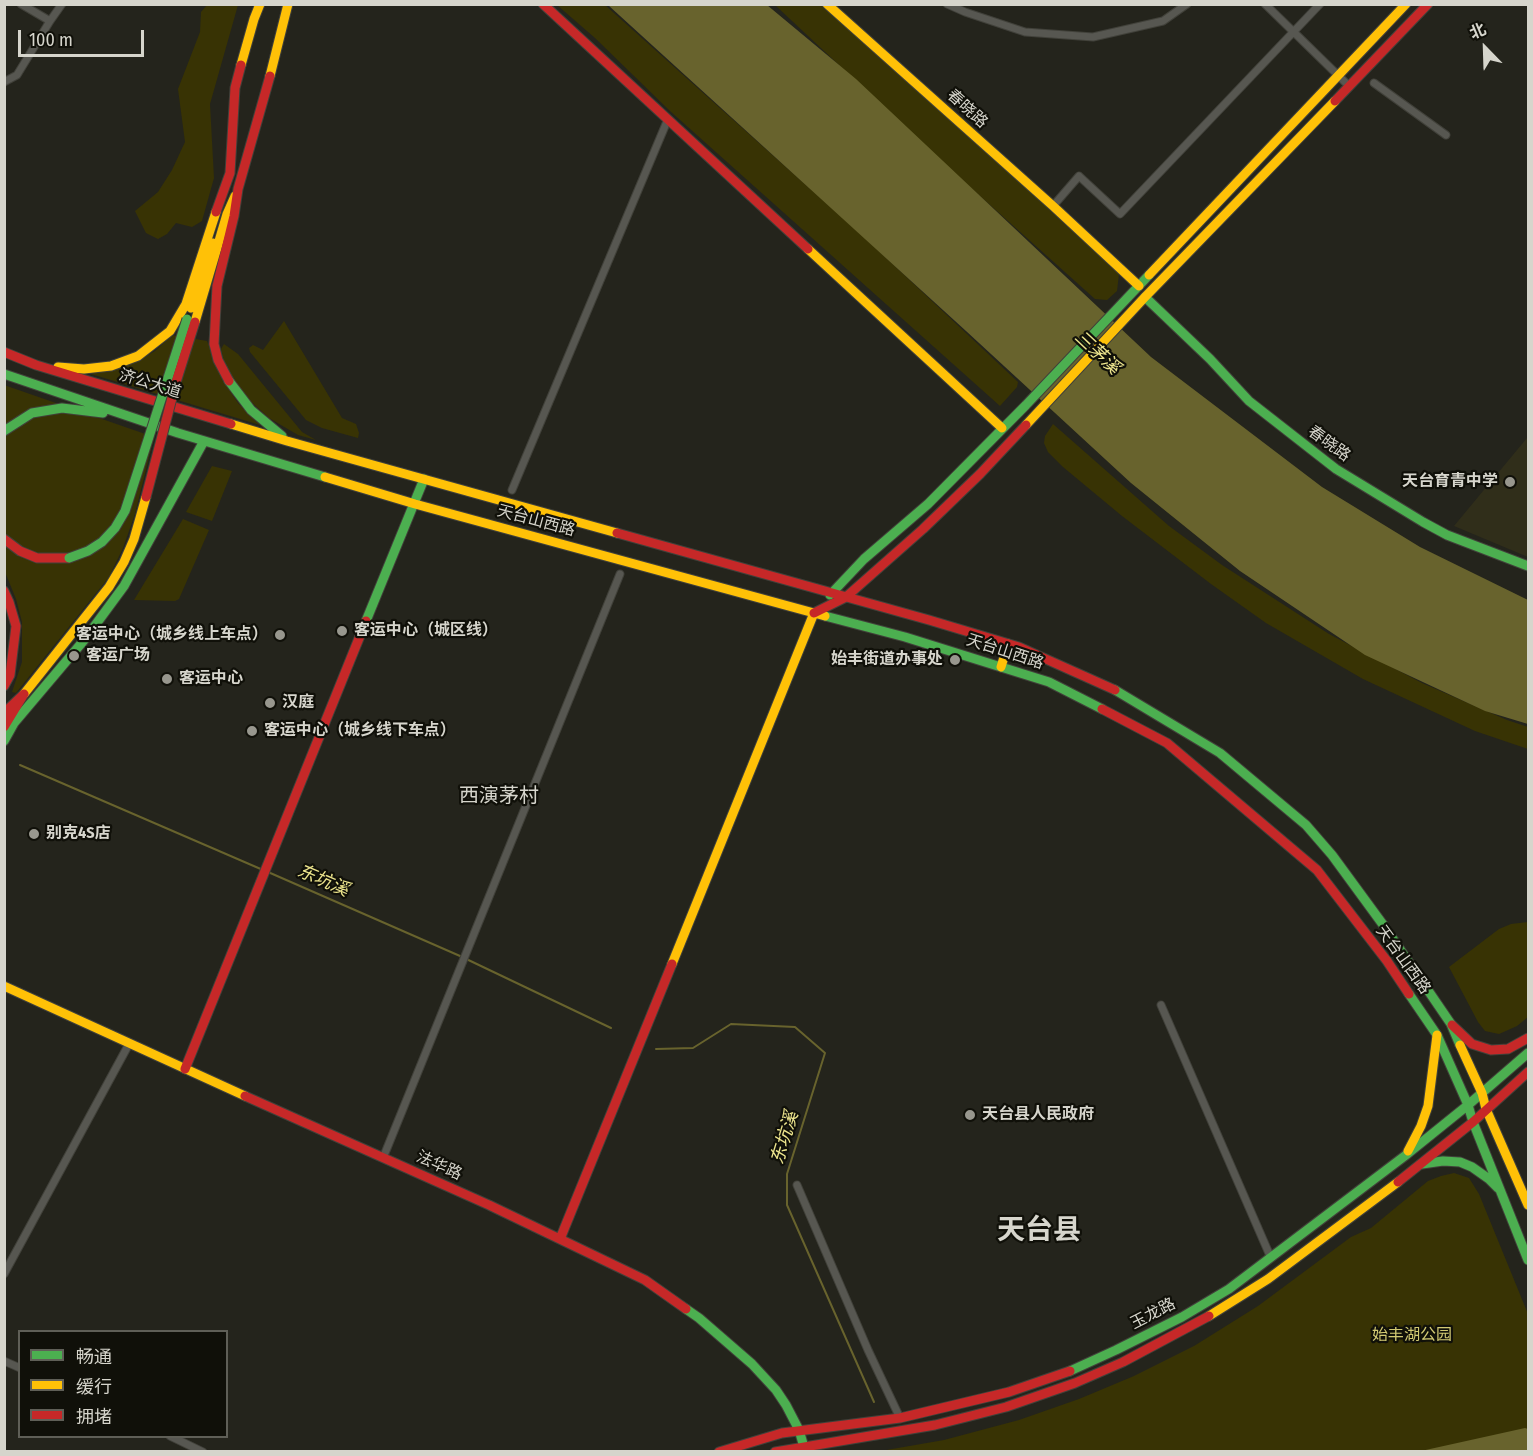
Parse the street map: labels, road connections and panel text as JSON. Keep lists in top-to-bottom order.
{
  "streets": {
    "main road": [
      "春晓路",
      "济公大道",
      "天台山西路",
      "法华路",
      "玉龙路"
    ]
  },
  "crossings": [
    ["济公大道", "天台山西路"],
    ["天台山西路", "玉龙路"],
    ["法华路", "玉龙路"]
  ],
  "districts": ["西演茅村", "天台县"],
  "water": ["三茅溪", "东坑溪"],
  "parks": ["始丰湖公园"],
  "places": [
    "天台育青中学",
    "客运中心（城区线）",
    "客运中心（城乡线上车点）",
    "客运广场",
    "始丰街道办事处",
    "客运中心",
    "汉庭",
    "客运中心（城乡线下车点）",
    "别克4S店",
    "天台县人民政府"
  ],
  "legend": ["畅通", "缓行", "拥堵"],
  "scale_bar": "100 m",
  "north": "top left"
}
